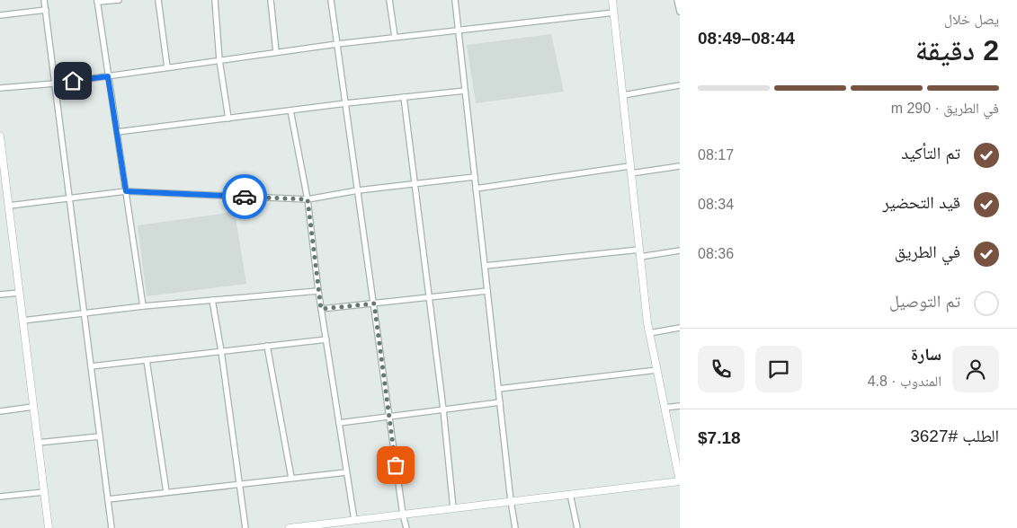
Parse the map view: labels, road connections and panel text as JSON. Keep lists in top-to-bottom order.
{
  "page": {
    "heading": ["2 دقيقة", "يصل خلال", "08:44–08:49"],
    "panel": [
      "سارة",
      "المندوب · 4.8",
      "الطلب #3627",
      "$7.18"
    ],
    "bar": "في الطريق · 290 m",
    "list": [
      ["تم التأكيد", "08:17"],
      ["قيد التحضير", "08:34"],
      ["في الطريق", "08:36"],
      "تم التوصيل"
    ]
  }
}
